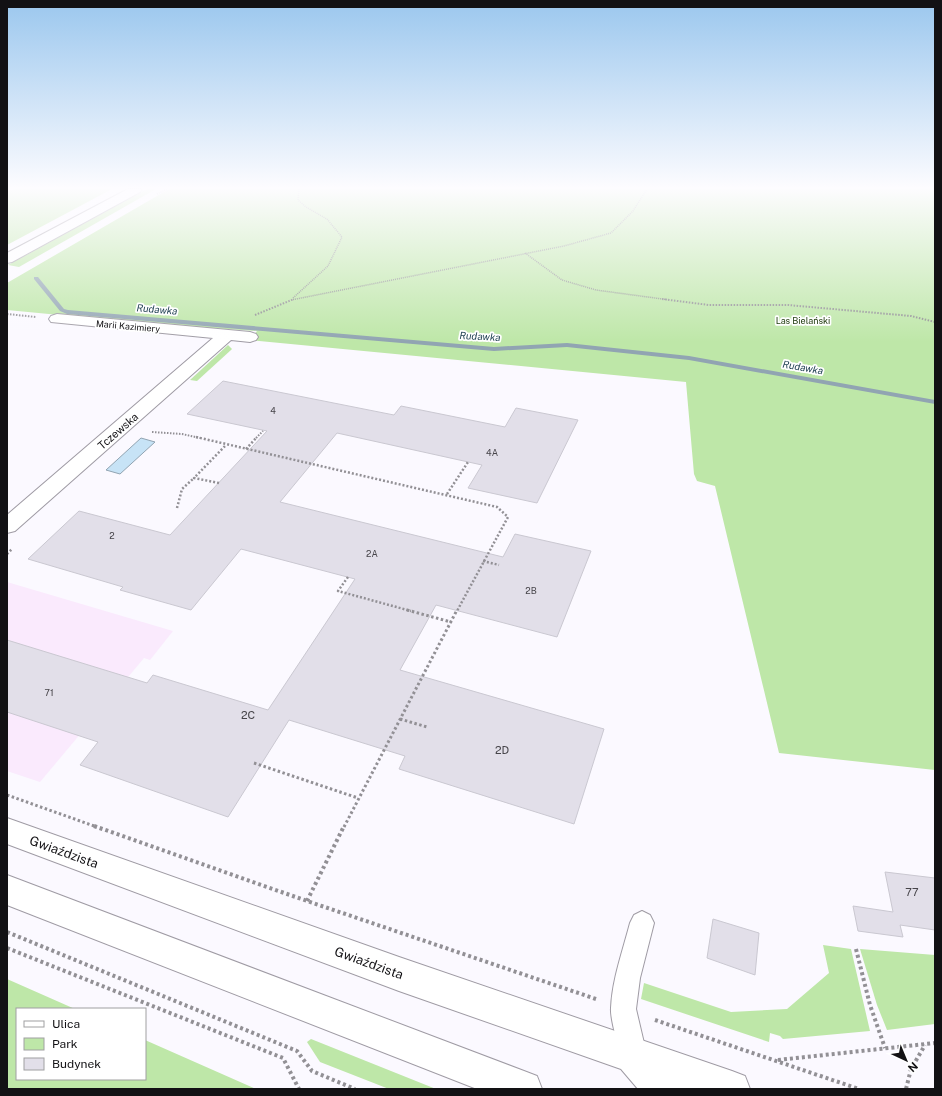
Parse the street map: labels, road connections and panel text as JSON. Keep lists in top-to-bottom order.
{
  "streets": {
    "street": ["Marii Kazimiery", "Tczewska", "Gwiaździsta"]
  },
  "crossings": [
    ["Marii Kazimiery", "Tczewska"]
  ],
  "water": ["Rudawka"],
  "parks": ["Las Bielański"],
  "house_numbers": [
    "4",
    "4A",
    "2",
    "2A",
    "2B",
    "71",
    "2C",
    "2D",
    "77"
  ],
  "legend": ["Ulica", "Park", "Budynek"],
  "north": "bottom right"
}
